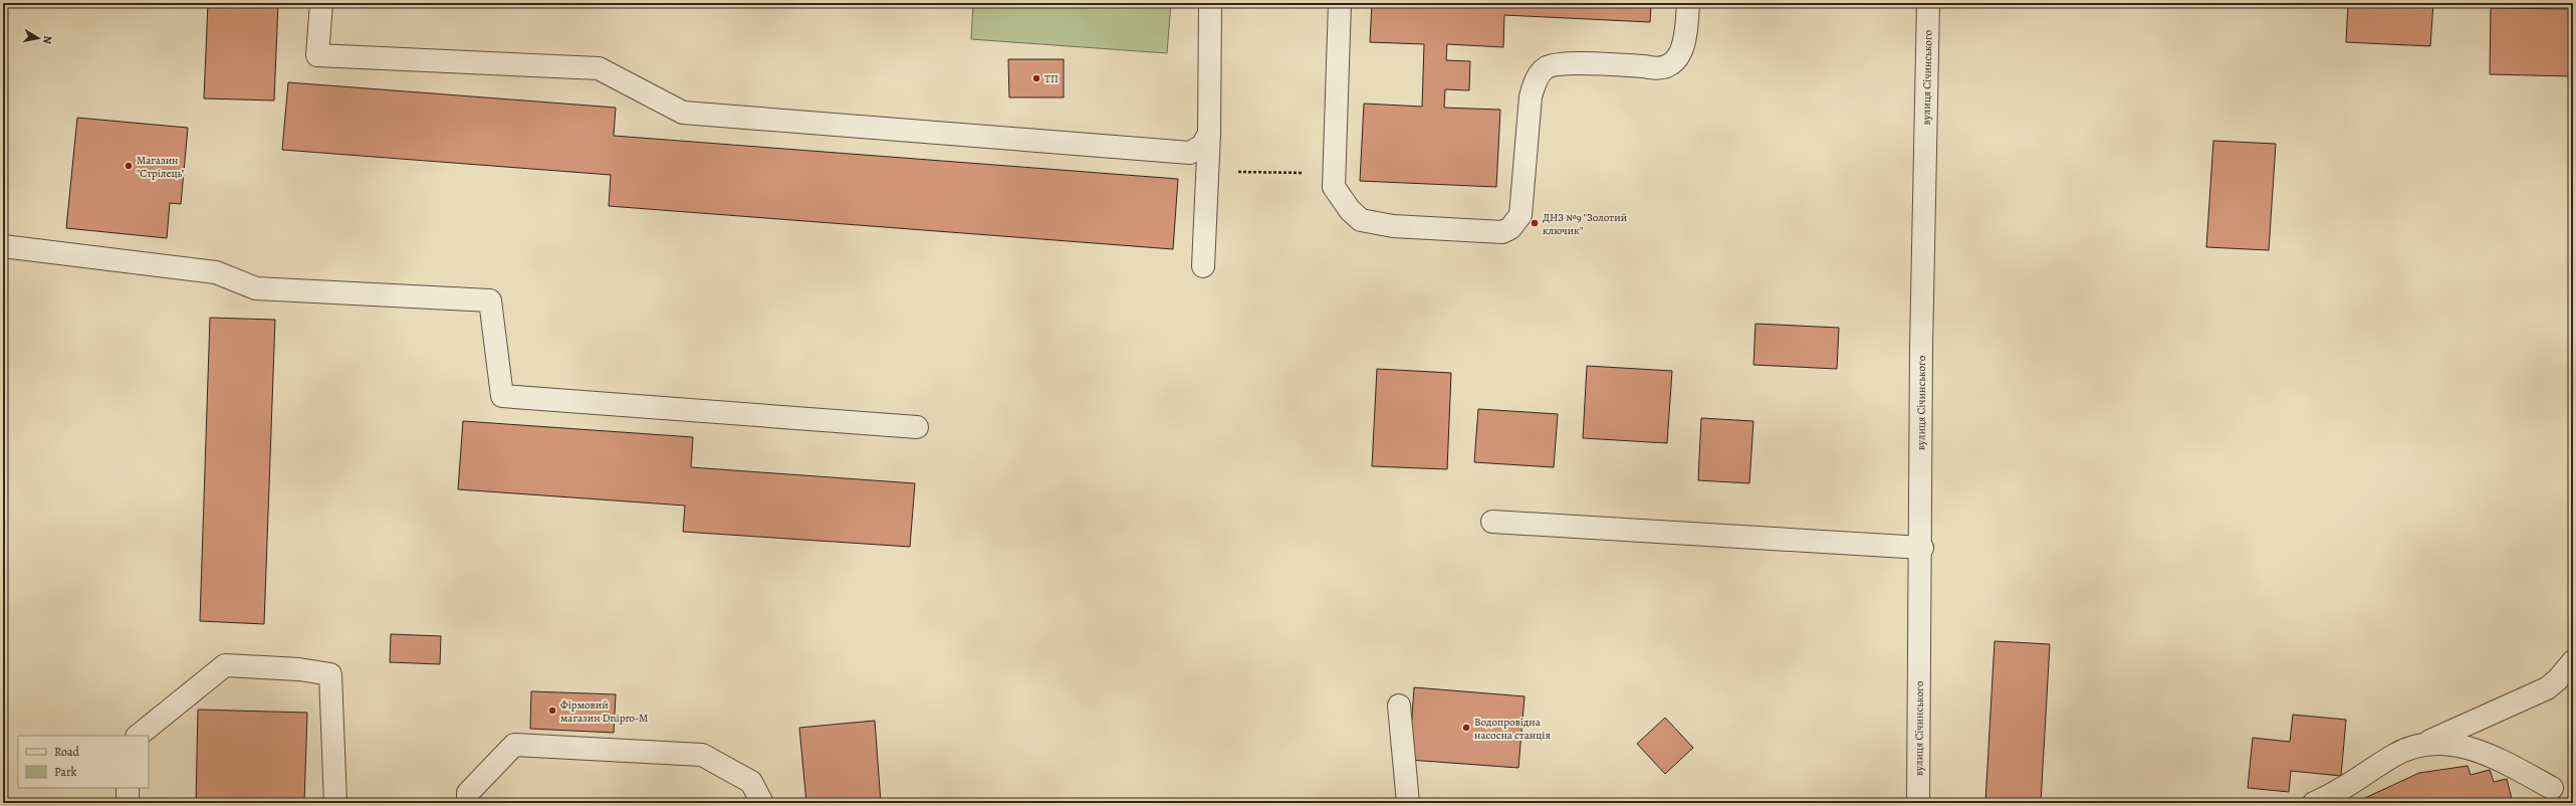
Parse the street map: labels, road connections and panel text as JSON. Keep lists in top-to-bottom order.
{
  "streets": {
    "street": ["вулиця Січинського"]
  },
  "places": [
    "ТП",
    "Магазин \"Стрілець\"",
    "ДНЗ №9 \"Золотий ключик\"",
    "Фірмовий магазин Dnipro-M",
    "Водопровідна насосна станція"
  ],
  "legend": ["Road", "Park"],
  "north": "right"
}
